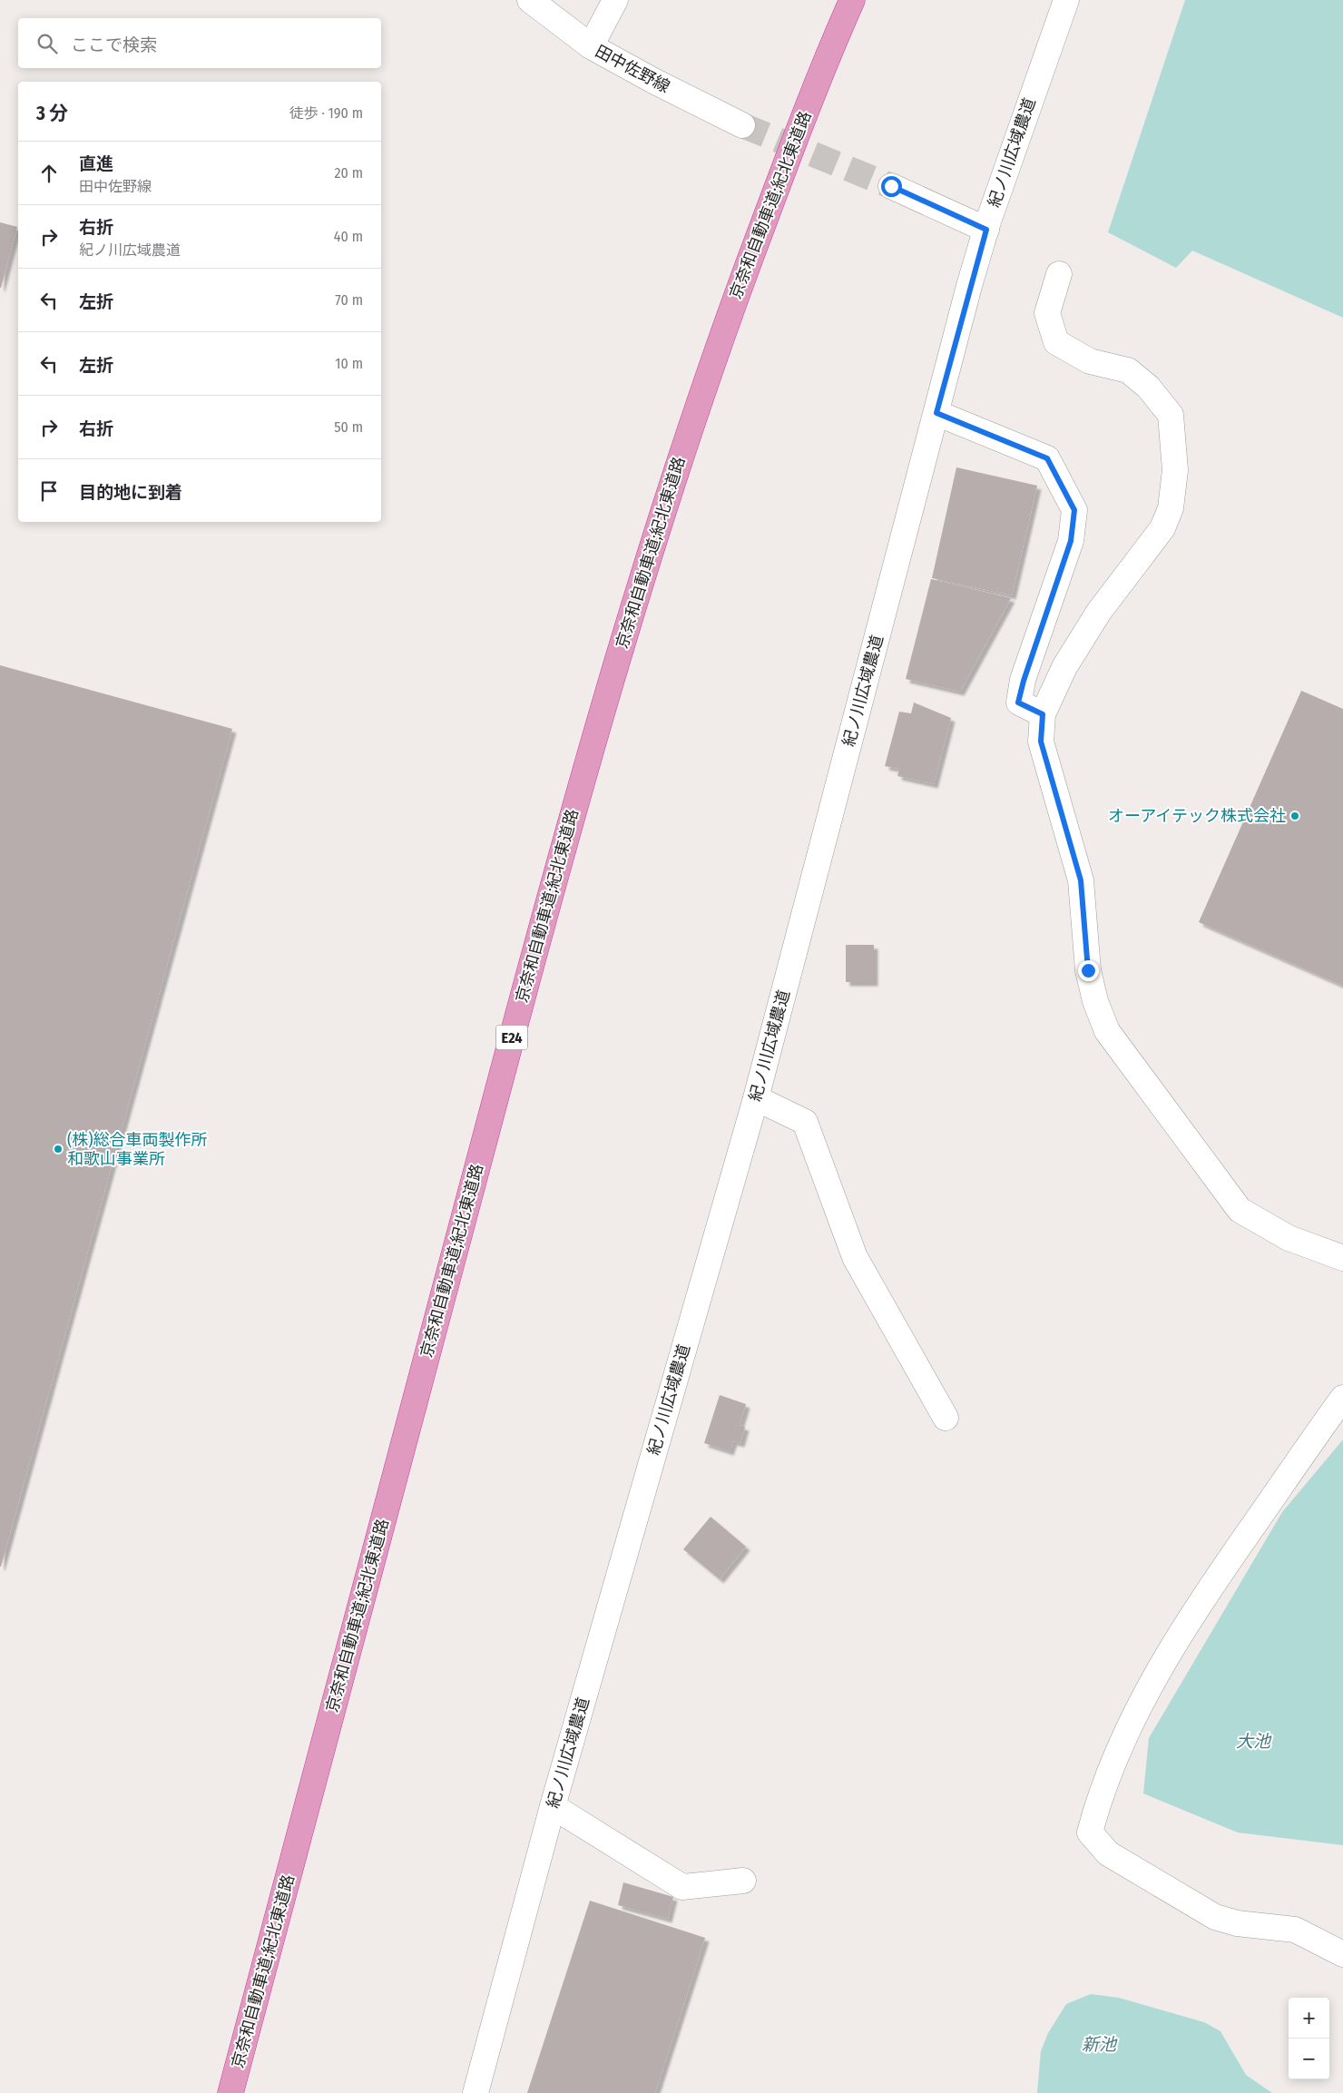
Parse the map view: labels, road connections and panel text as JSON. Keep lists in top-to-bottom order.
{
  "streets": {
    "highway": ["京奈和自動車道;紀北東道路", "E24"],
    "street": ["田中佐野線", "紀ノ川広域農道"]
  },
  "water": ["大池", "新池"],
  "places": ["オーアイテック株式会社", "(株)総合車両製作所 和歌山事業所"],
  "page": {
    "search": "ここで検索",
    "heading": ["3 分", "徒歩 · 190 m"],
    "list": [
      ["直進", "田中佐野線", "20 m"],
      ["右折", "紀ノ川広域農道", "40 m"],
      ["左折", "70 m"],
      ["左折", "10 m"],
      ["右折", "50 m"],
      "目的地に到着"
    ],
    "map_buttons": ["+", "−"]
  }
}
